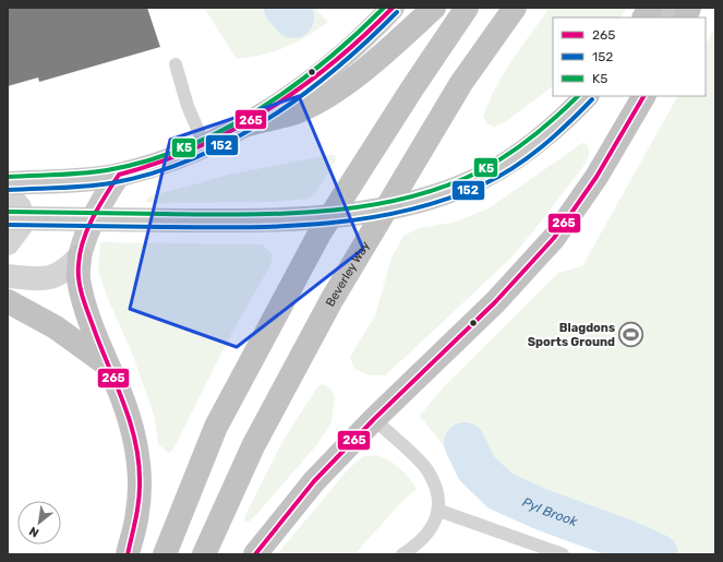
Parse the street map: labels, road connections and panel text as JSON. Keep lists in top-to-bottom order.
{
  "streets": {
    "highway": ["Beverley Way"]
  },
  "water": ["Pyl Brook"],
  "places": {
    "sports": ["Blagdons Sports Ground"]
  },
  "lines": ["transit line 265", "transit line K5", "transit line 152"],
  "legend": ["265", "152", "K5"],
  "north": "bottom left"
}
